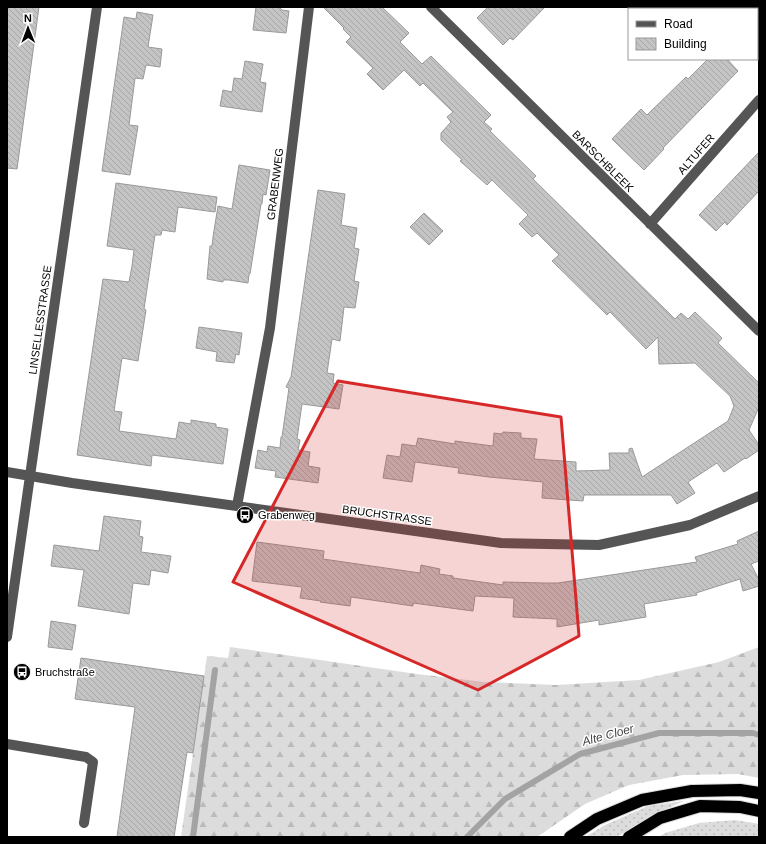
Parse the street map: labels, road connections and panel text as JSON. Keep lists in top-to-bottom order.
{
  "streets": {
    "street": [
      "ALTUFER",
      "BARSCHBLEEK",
      "GRABENWEG",
      "LINSELLESSTRASSE",
      "BRUCHSTRASSE"
    ]
  },
  "crossings": [
    ["ALTUFER", "BARSCHBLEEK"],
    ["GRABENWEG", "BRUCHSTRASSE"],
    ["LINSELLESSTRASSE", "BRUCHSTRASSE"]
  ],
  "water": ["Alte Cloer"],
  "places": {
    "bus stop": ["Grabenweg", "Bruchstraße"]
  },
  "legend": ["Road", "Building"],
  "north": "top"
}
